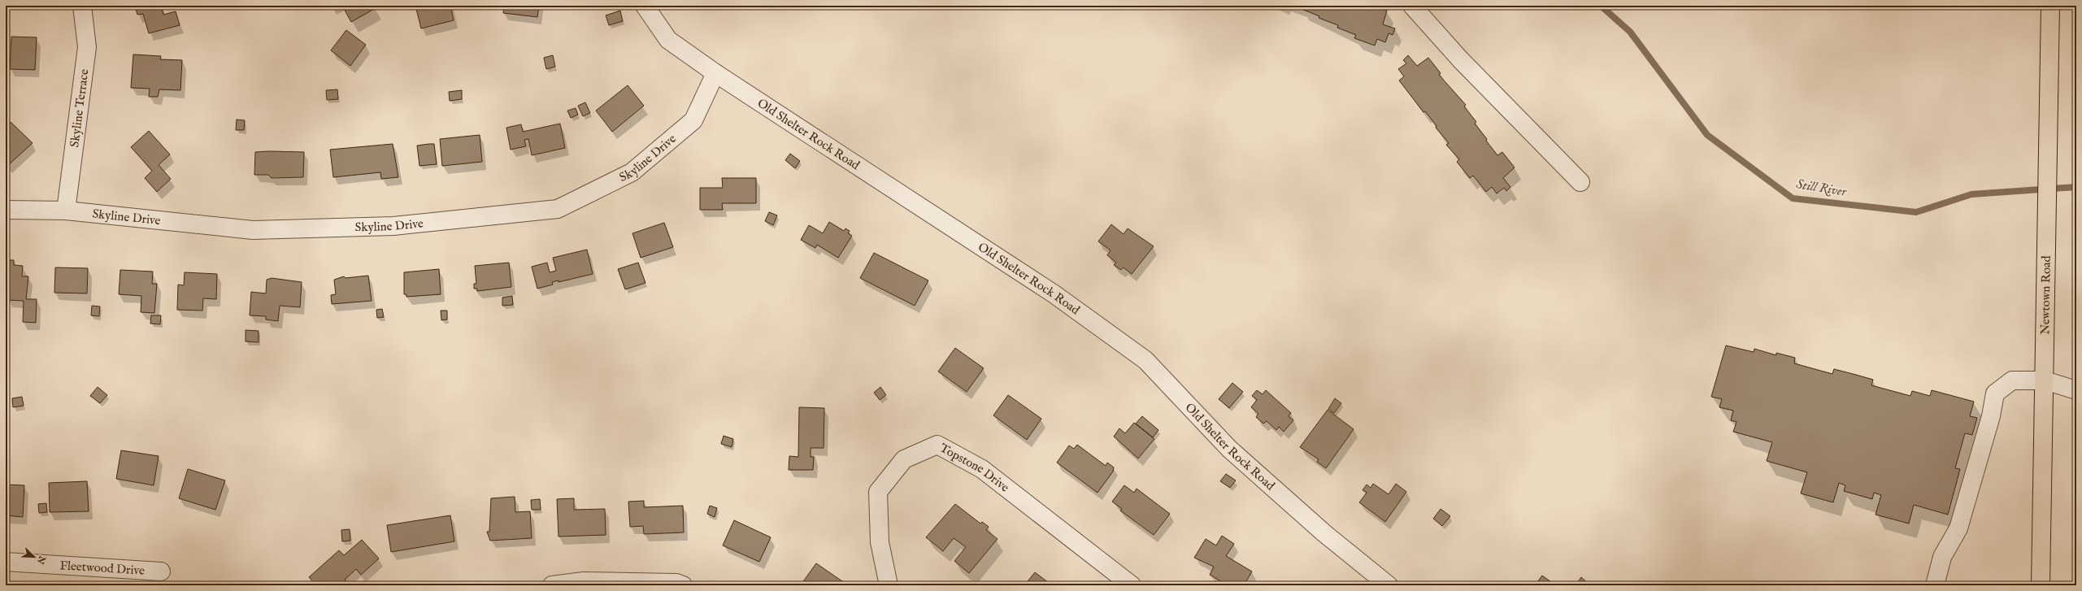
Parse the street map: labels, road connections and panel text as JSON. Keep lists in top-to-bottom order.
{
  "streets": {
    "main road": ["Newtown Road"],
    "street": [
      "Skyline Terrace",
      "Old Shelter Rock Road",
      "Skyline Drive",
      "Topstone Drive",
      "Fleetwood Drive"
    ]
  },
  "crossings": [
    ["Skyline Terrace", "Skyline Drive"],
    ["Old Shelter Rock Road", "Skyline Drive"]
  ],
  "water": ["Still River"],
  "north": "bottom right"
}
